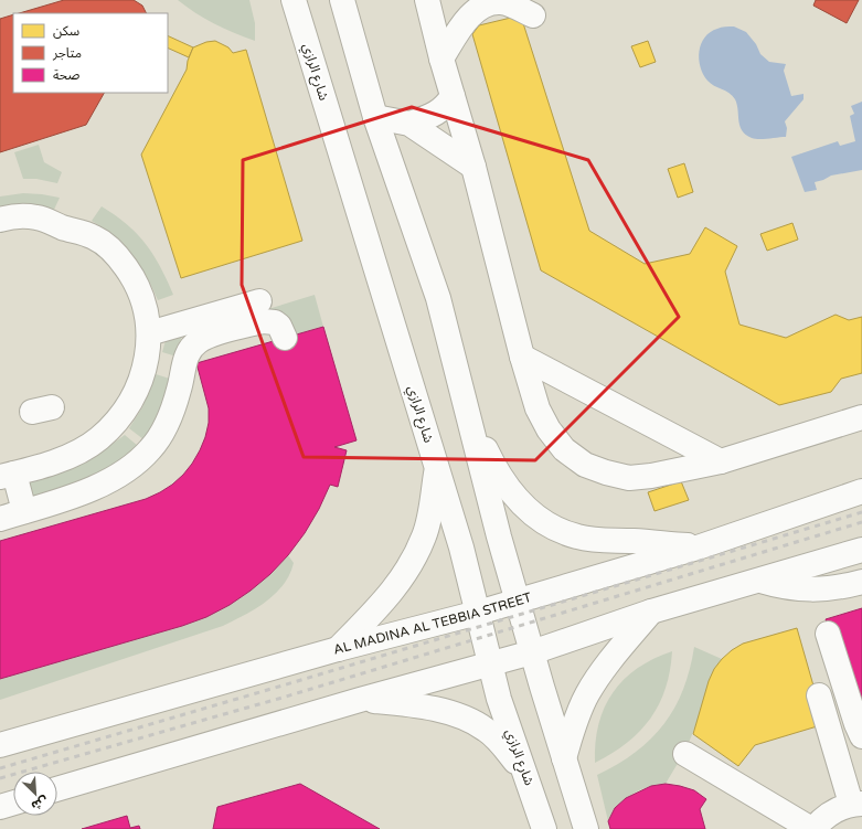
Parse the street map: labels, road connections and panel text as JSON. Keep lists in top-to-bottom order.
{
  "streets": {
    "street": ["شارع الرازي", "AL MADINA AL TEBBIA STREET"]
  },
  "crossings": [
    ["شارع الرازي", "AL MADINA AL TEBBIA STREET"]
  ],
  "legend": ["سكن", "متاجر", "صحة"],
  "north": "bottom right"
}
